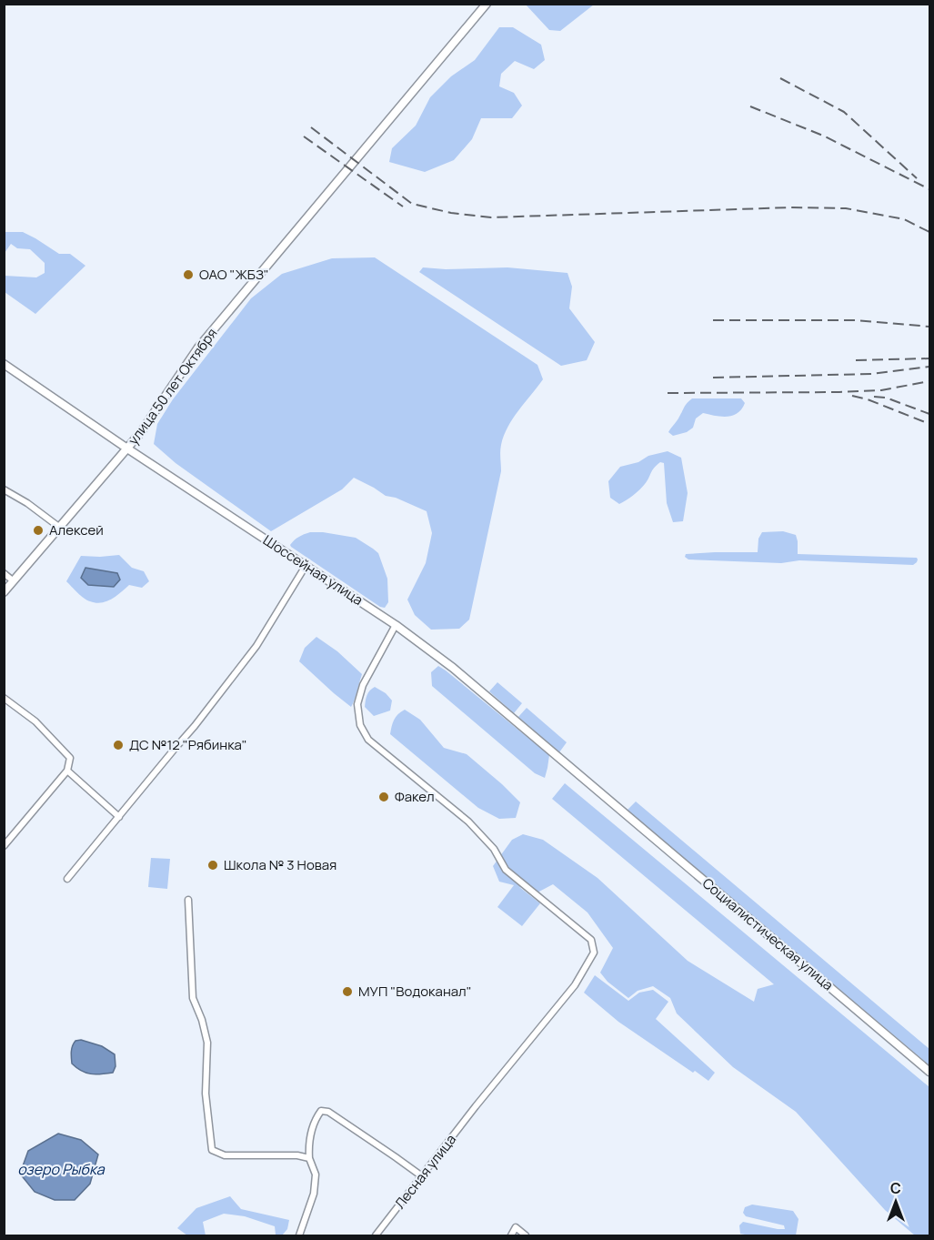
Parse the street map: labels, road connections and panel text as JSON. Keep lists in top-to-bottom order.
{
  "streets": {
    "street": [
      "улица 50 лет Октября",
      "Шоссейная улица",
      "Социалистическая улица",
      "Лесная улица"
    ]
  },
  "crossings": [
    ["улица 50 лет Октября", "Шоссейная улица"],
    ["Шоссейная улица", "Социалистическая улица"],
    ["Шоссейная улица", "Лесная улица"]
  ],
  "water": ["озеро Рыбка"],
  "places": [
    "ОАО \"ЖБЗ\"",
    "Алексей",
    "ДС №12 \"Рябинка\"",
    "Факел",
    "Школа № 3 Новая",
    "МУП \"Водоканал\""
  ],
  "north": "top"
}
